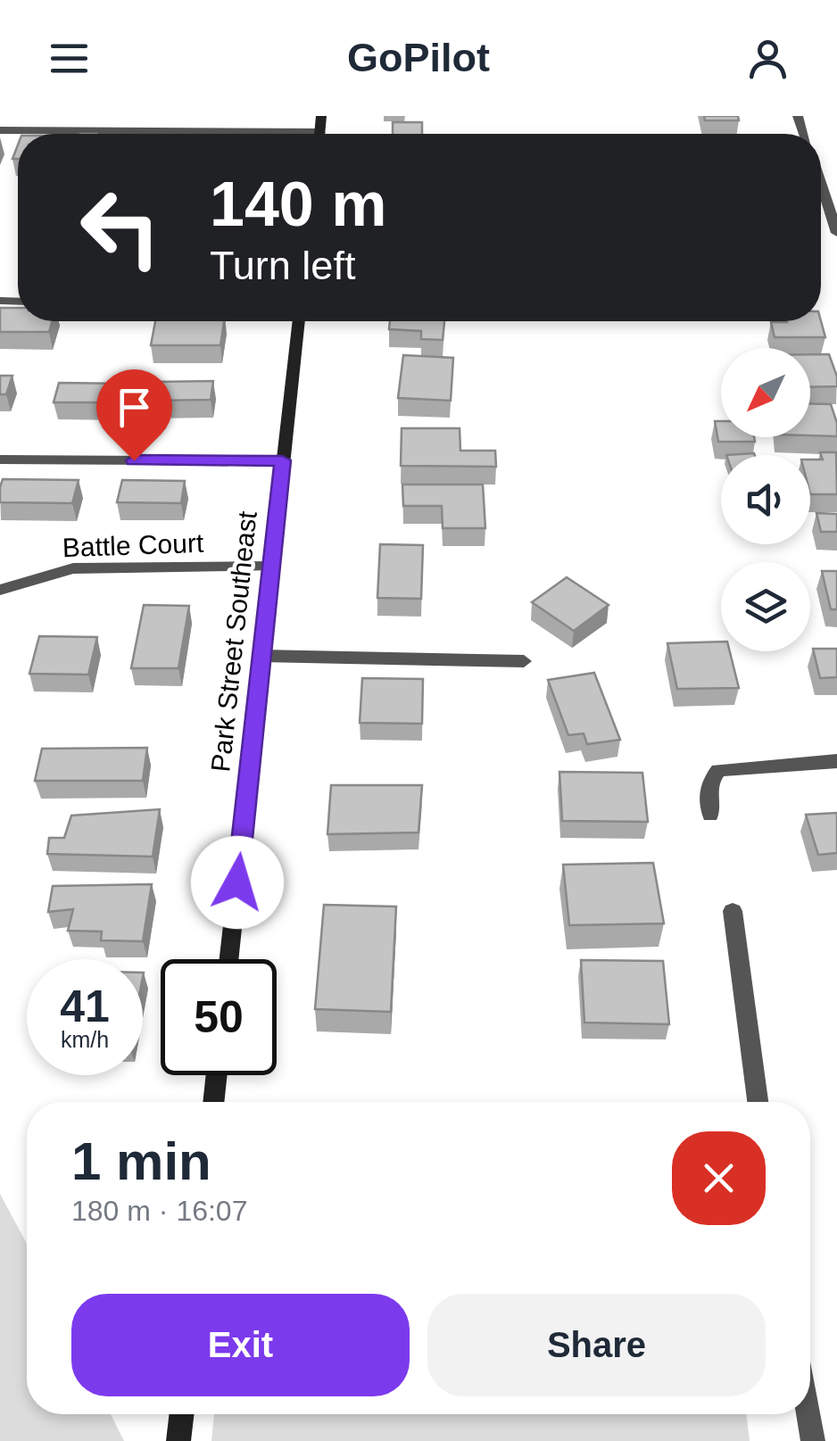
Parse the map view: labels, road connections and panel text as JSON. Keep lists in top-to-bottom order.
{
  "streets": {
    "main road": ["Park Street Southeast"],
    "street": ["Battle Court"]
  },
  "crossings": [
    ["Battle Court", "Park Street Southeast"]
  ],
  "north": "bottom left",
  "page": {
    "header": "GoPilot",
    "turn": ["140 m", "Turn left"],
    "speed": "41 km/h",
    "limit": "50",
    "heading": ["1 min", "180 m · 16:07"],
    "buttons": ["Exit", "Share"]
  }
}
